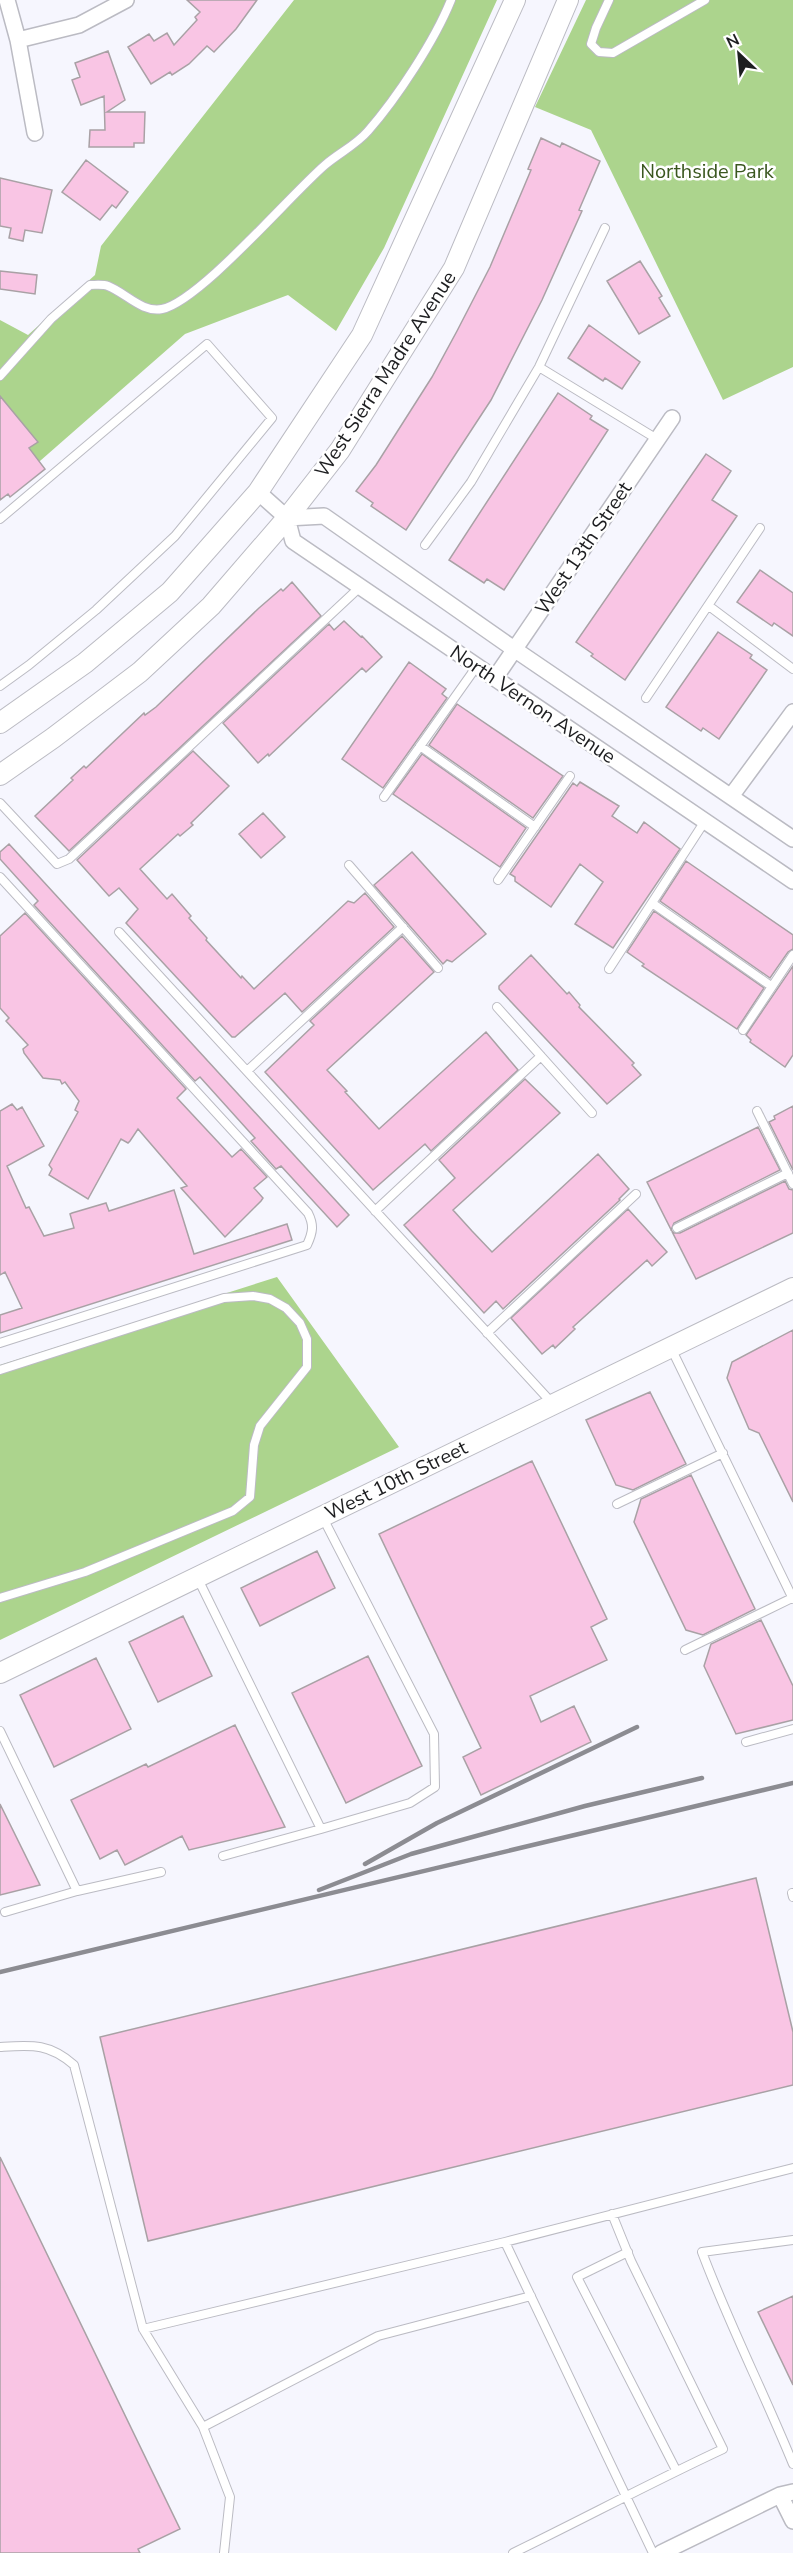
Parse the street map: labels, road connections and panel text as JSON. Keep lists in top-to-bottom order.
{
  "streets": {
    "street": [
      "West Sierra Madre Avenue",
      "West 13th Street",
      "North Vernon Avenue",
      "West 10th Street"
    ]
  },
  "crossings": [
    ["West Sierra Madre Avenue", "North Vernon Avenue"],
    ["West 13th Street", "North Vernon Avenue"]
  ],
  "parks": ["Northside Park"],
  "north": "top left"
}
